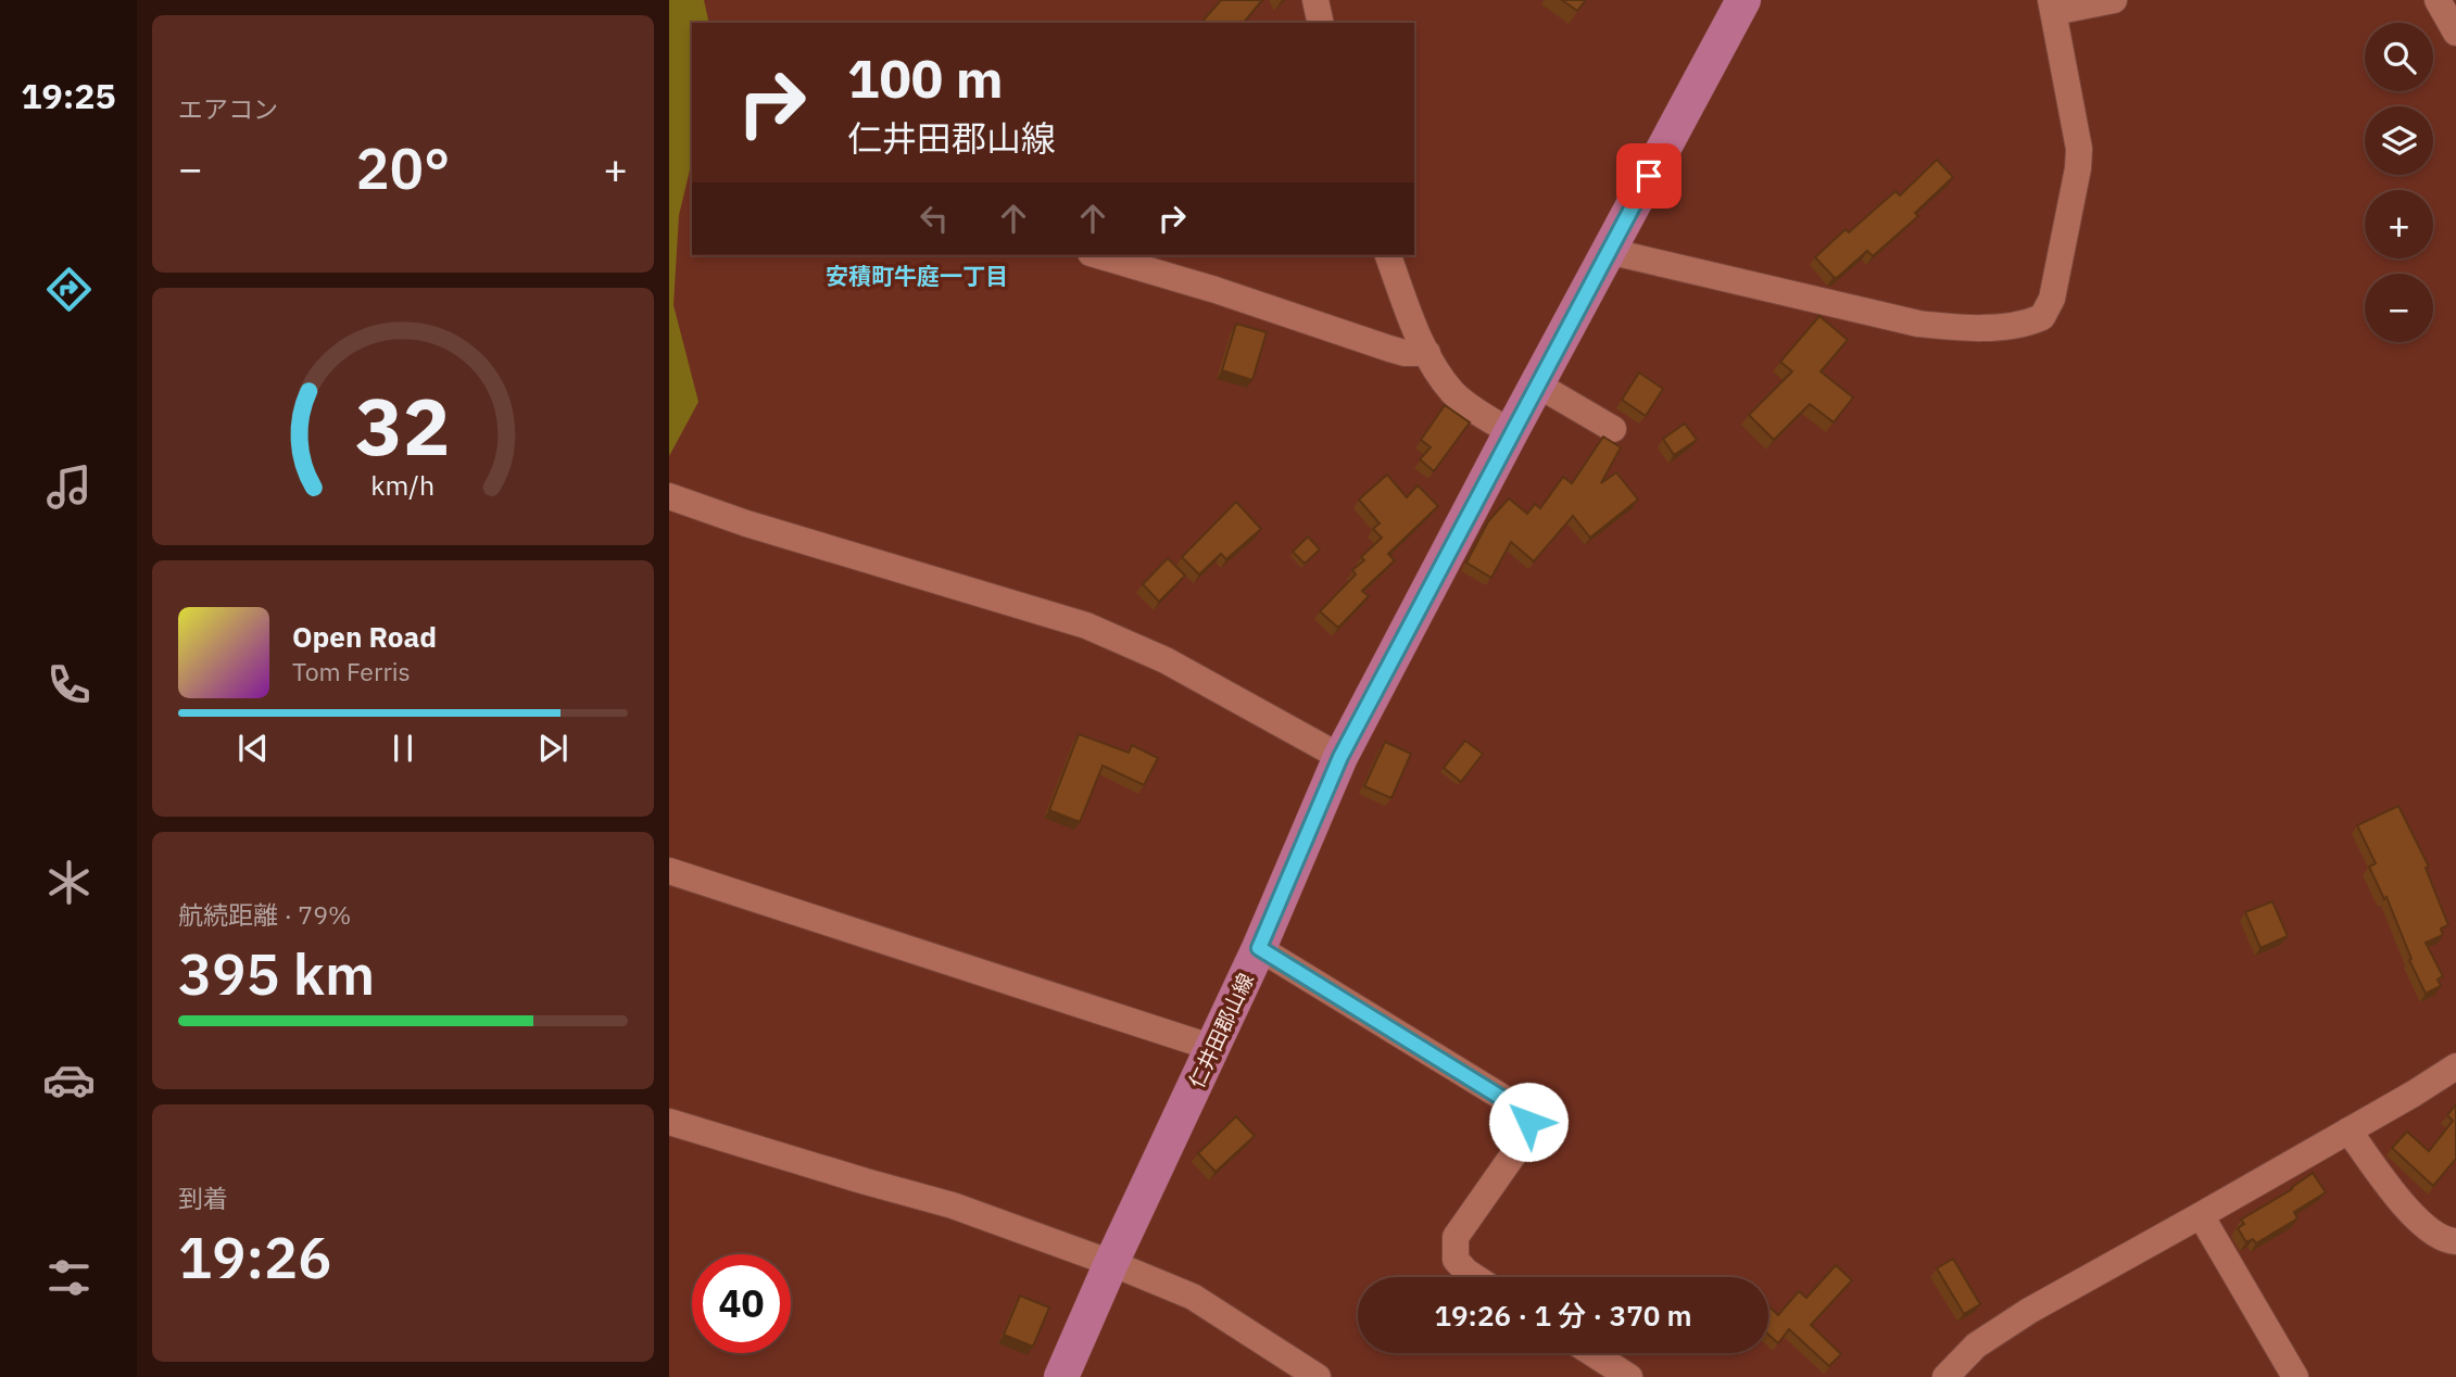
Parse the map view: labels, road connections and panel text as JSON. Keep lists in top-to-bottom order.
{
  "streets": {
    "main road": ["仁井田郡山線"]
  },
  "districts": ["安積町牛庭一丁目"],
  "page": {
    "tabs": "19:25",
    "tile": [
      "エアコン",
      ["航続距離 · 79%", "395 km"],
      ["到着", "19:26"]
    ],
    "map_buttons": ["+", "−"],
    "turn": ["100 m", "仁井田郡山線"],
    "heat": ["−", "20°", "+"],
    "song": ["Open Road", "Tom Ferris"],
    "limit": "40",
    "trip": "19:26 · 1 分 · 370 m",
    "gauge": ["32", "km/h"]
  }
}
